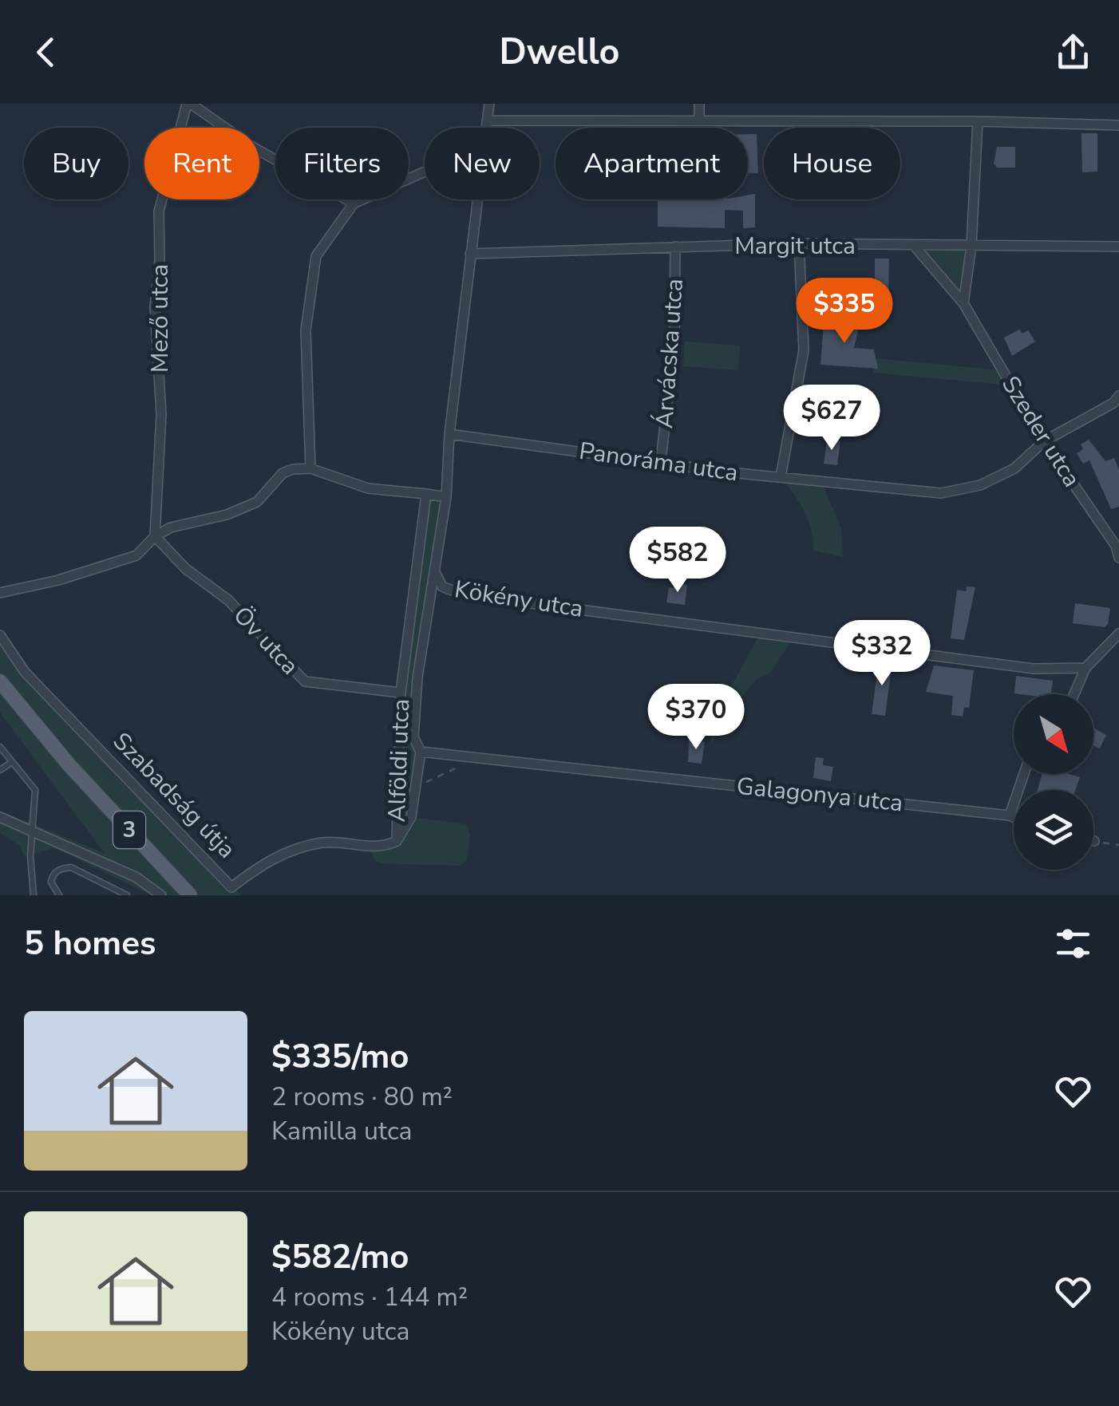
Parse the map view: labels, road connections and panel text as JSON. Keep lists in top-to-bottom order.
{
  "streets": {
    "main road": ["3"],
    "street": [
      "Margit utca",
      "Mező utca",
      "Árvácska utca",
      "Szeder utca",
      "Panoráma utca",
      "Kökény utca",
      "Öv utca",
      "Alföldi utca",
      "Galagonya utca",
      "Szabadság útja"
    ]
  },
  "crossings": [
    ["Margit utca", "Árvácska utca"],
    ["Margit utca", "Szeder utca"],
    ["Margit utca", "Alföldi utca"],
    ["Mező utca", "Öv utca"],
    ["Árvácska utca", "Panoráma utca"],
    ["Szeder utca", "Panoráma utca"],
    ["Panoráma utca", "Alföldi utca"],
    ["Kökény utca", "Alföldi utca"],
    ["Öv utca", "Alföldi utca"],
    ["Alföldi utca", "Galagonya utca"],
    ["Alföldi utca", "Szabadság útja"]
  ],
  "north": "bottom right",
  "page": {
    "header": "Dwello",
    "chip": [
      "Buy",
      "Rent",
      "Filters",
      "New",
      "Apartment",
      "House"
    ],
    "price": [
      "$335",
      "$627",
      "$582",
      "$332",
      "$370"
    ],
    "heading": "5 homes",
    "list": [
      {
        "name": "$335/mo",
        "note": "2 rooms · 80 m² · Kamilla utca"
      },
      {
        "name": "$582/mo",
        "note": "4 rooms · 144 m² · Kökény utca"
      }
    ]
  }
}
